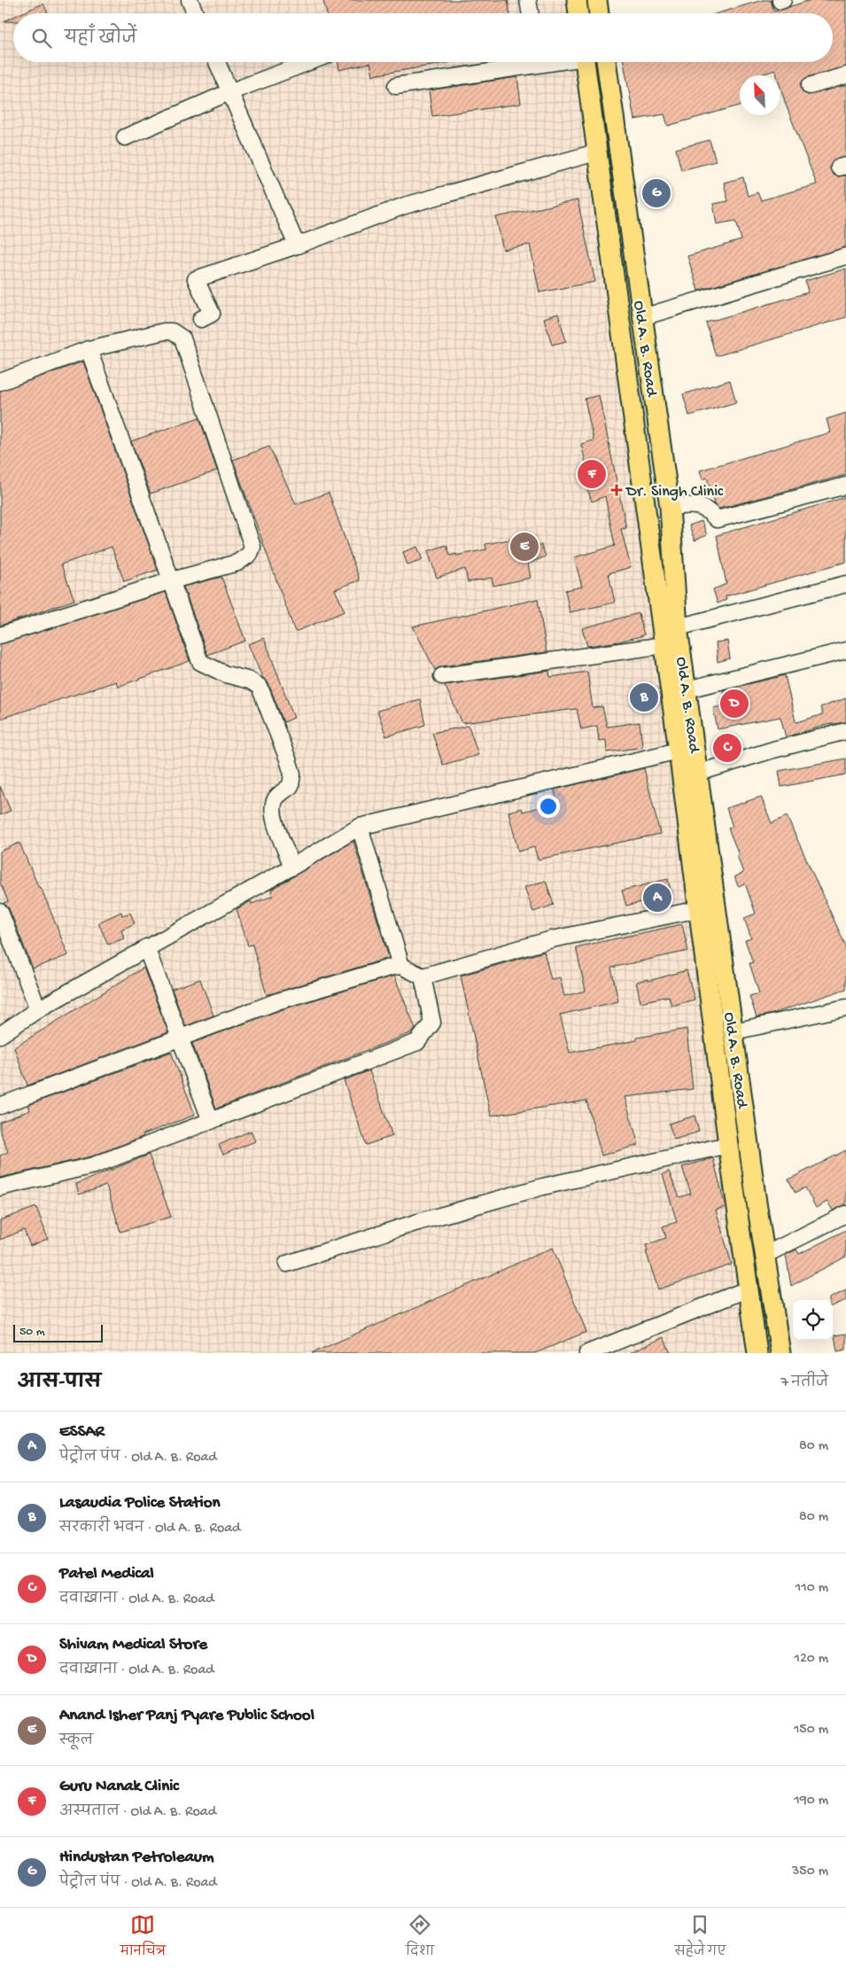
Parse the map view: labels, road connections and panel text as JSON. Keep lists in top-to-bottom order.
{
  "streets": {
    "main road": ["Old A. B. Road"]
  },
  "places": {
    "health": ["Dr. Singh Clinic"]
  },
  "scale_bar": "50 m",
  "north": "top left",
  "page": {
    "search": "यहाँ खोजें",
    "pins": [
      "G",
      "F",
      "E",
      "B",
      "D",
      "C",
      "A"
    ],
    "scale": "50 m",
    "heading": ["आस-पास", "7 नतीजे"],
    "list": [
      {
        "mark": "A",
        "name": "ESSAR",
        "note": "पेट्रोल पंप · Old A. B. Road",
        "value": "80 m"
      },
      {
        "mark": "B",
        "name": "Lasaudia Police Station",
        "note": "सरकारी भवन · Old A. B. Road",
        "value": "80 m"
      },
      {
        "mark": "C",
        "name": "Patel Medical",
        "note": "दवाख़ाना · Old A. B. Road",
        "value": "110 m"
      },
      {
        "mark": "D",
        "name": "Shivam Medical Store",
        "note": "दवाख़ाना · Old A. B. Road",
        "value": "120 m"
      },
      {
        "mark": "E",
        "name": "Anand Isher Panj Pyare Public School",
        "note": "स्कूल",
        "value": "150 m"
      },
      {
        "mark": "F",
        "name": "Guru Nanak Clinic",
        "note": "अस्पताल · Old A. B. Road",
        "value": "190 m"
      },
      {
        "mark": "G",
        "name": "Hindustan Petroleaum",
        "note": "पेट्रोल पंप · Old A. B. Road",
        "value": "350 m"
      }
    ],
    "nav": ["मानचित्र", "दिशा", "सहेजे गए"]
  }
}
